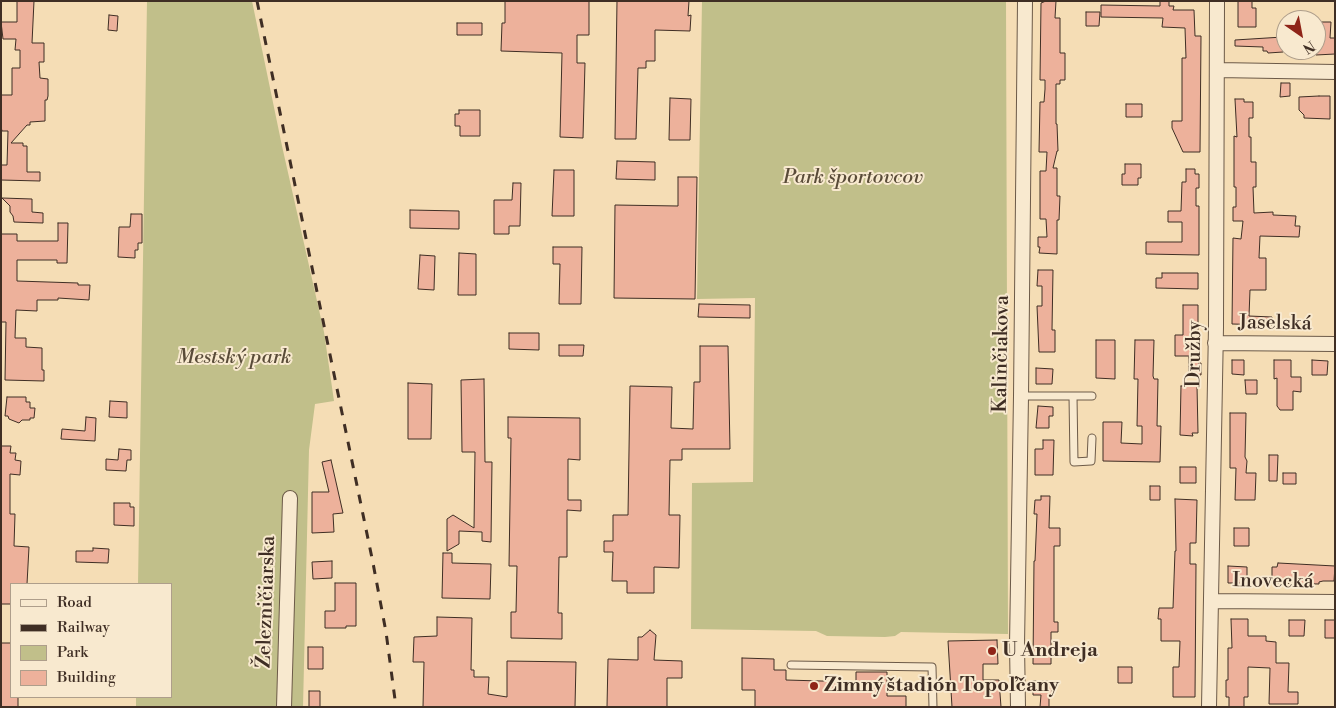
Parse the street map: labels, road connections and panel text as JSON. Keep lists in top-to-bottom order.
{
  "streets": {
    "street": [
      "Jaselská",
      "Kalinčiakova",
      "Družby",
      "Inovecká",
      "Železničiarska"
    ]
  },
  "crossings": [
    ["Jaselská", "Družby"],
    ["Družby", "Inovecká"]
  ],
  "parks": ["Park športovcov", "Mestský park"],
  "places": ["U Andreja", "Zimný štadión Topoľčany"],
  "legend": [
    "Road",
    "Railway",
    "Park",
    "Building"
  ],
  "north": "bottom right"
}
